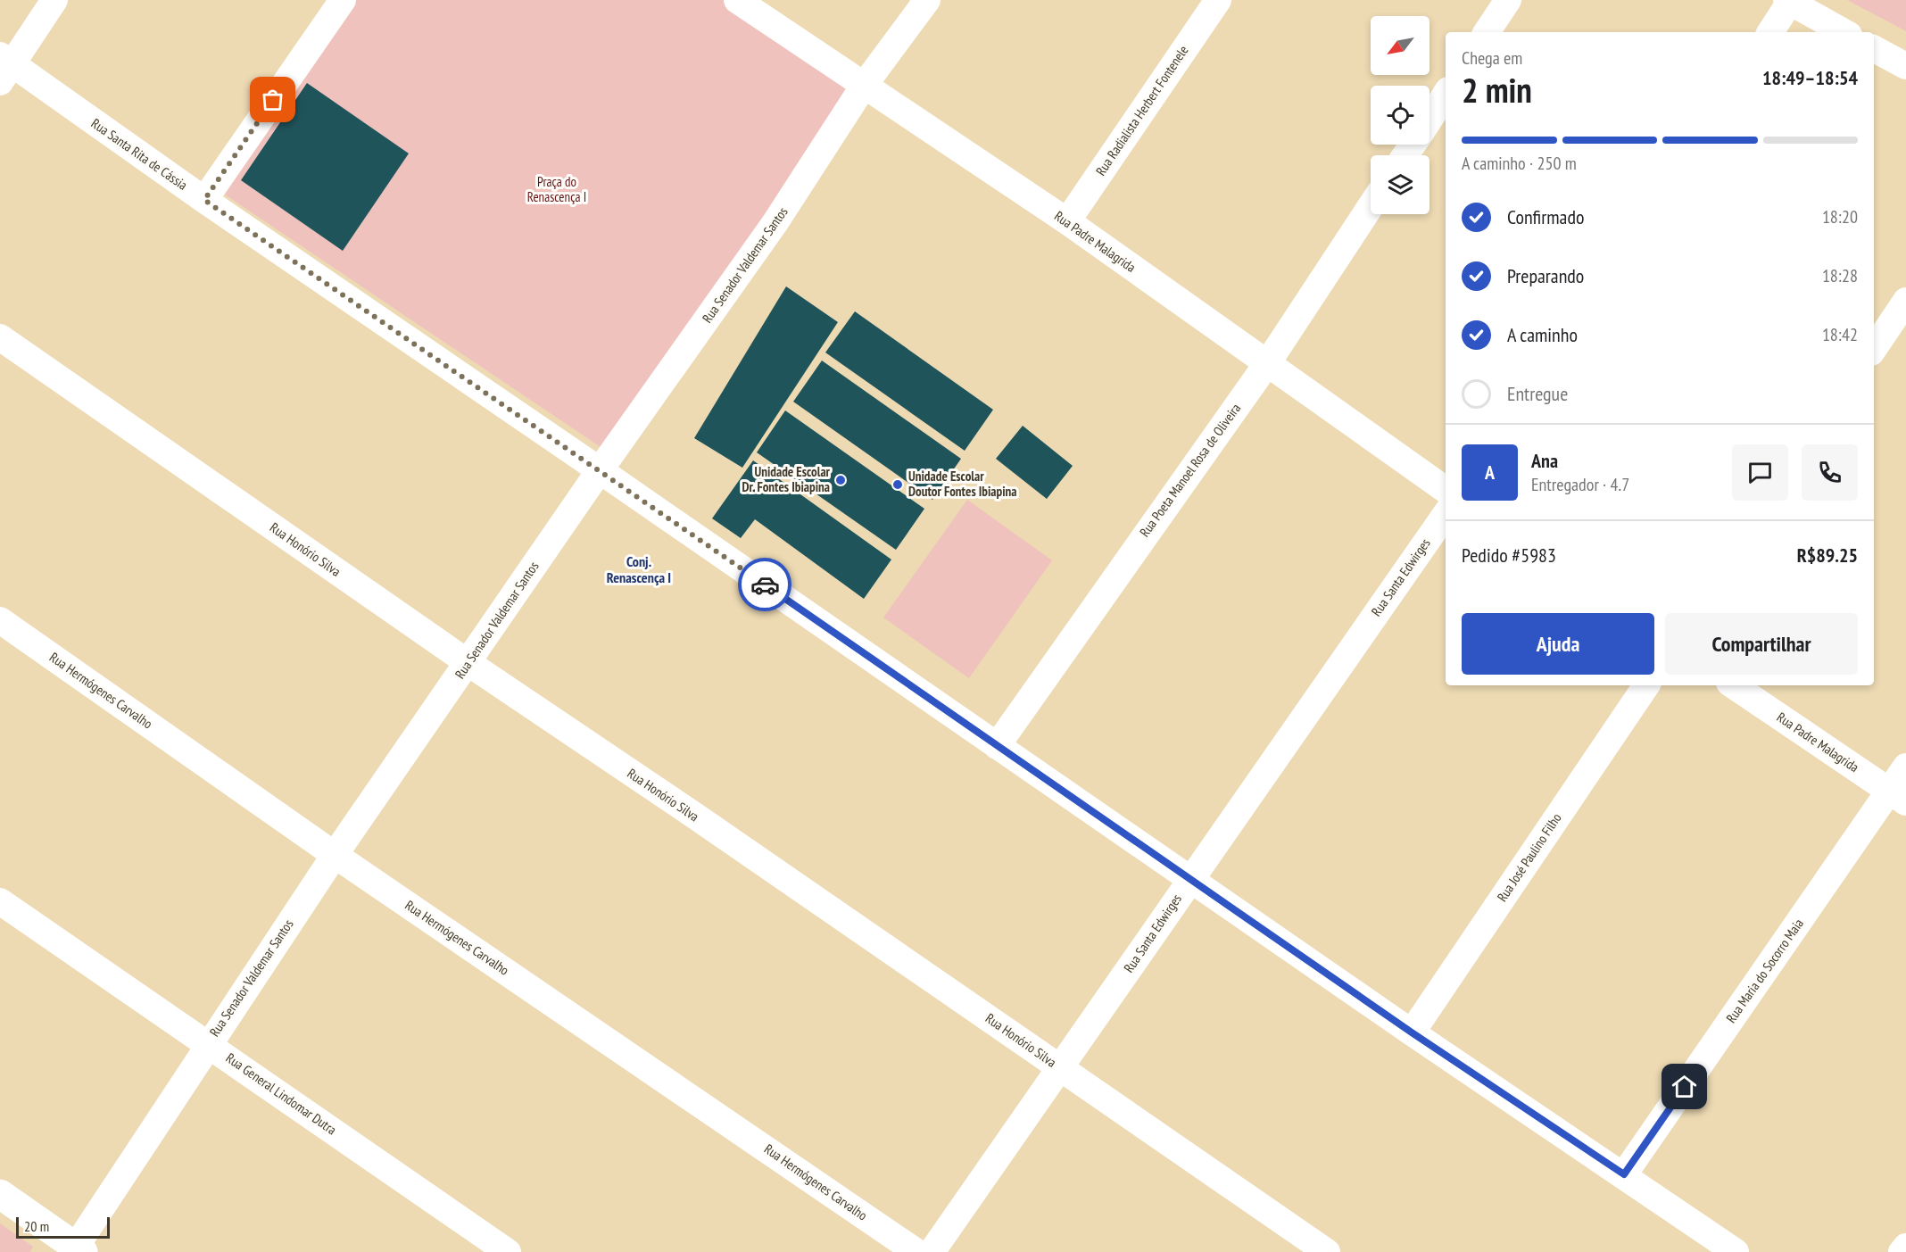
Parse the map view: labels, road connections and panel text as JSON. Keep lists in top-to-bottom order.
{
  "streets": {
    "street": [
      "Rua Radialista Herbert Fontenele",
      "Rua Santa Rita de Cássia",
      "Rua Padre Malagrida",
      "Rua Senador Valdemar Santos",
      "Rua Poeta Manoel Rosa de Oliveira",
      "Rua Honório Silva",
      "Rua Santa Edwirges",
      "Rua Hermógenes Carvalho",
      "Rua José Paulino Filho",
      "Rua Maria do Socorro Maia",
      "Rua General Lindomar Dutra"
    ]
  },
  "crossings": [
    ["Rua Radialista Herbert Fontenele", "Rua Padre Malagrida"],
    ["Rua Santa Rita de Cássia", "Rua Senador Valdemar Santos"],
    ["Rua Santa Rita de Cássia", "Rua Poeta Manoel Rosa de Oliveira"],
    ["Rua Santa Rita de Cássia", "Rua Santa Edwirges"],
    ["Rua Santa Rita de Cássia", "Rua José Paulino Filho"],
    ["Rua Santa Rita de Cássia", "Rua Maria do Socorro Maia"],
    ["Rua Padre Malagrida", "Rua Senador Valdemar Santos"],
    ["Rua Padre Malagrida", "Rua Poeta Manoel Rosa de Oliveira"],
    ["Rua Padre Malagrida", "Rua Maria do Socorro Maia"],
    ["Rua Senador Valdemar Santos", "Rua Honório Silva"],
    ["Rua Senador Valdemar Santos", "Rua Hermógenes Carvalho"],
    ["Rua Senador Valdemar Santos", "Rua General Lindomar Dutra"],
    ["Rua Honório Silva", "Rua Santa Edwirges"]
  ],
  "districts": ["Conj. Renascença I"],
  "parks": ["Praça do Renascença I"],
  "places": ["Unidade Escolar Dr. Fontes Ibiapina", "Unidade Escolar Doutor Fontes Ibiapina"],
  "scale_bar": "20 m",
  "north": "bottom left",
  "page": {
    "heading": ["2 min", "Chega em", "18:49–18:54"],
    "panel": [
      "Ana",
      "Entregador · 4.7",
      "Pedido #5983",
      "R$89.25"
    ],
    "bar": "A caminho · 250 m",
    "list": [
      ["Confirmado", "18:20"],
      ["Preparando", "18:28"],
      ["A caminho", "18:42"],
      "Entregue"
    ],
    "round": "A",
    "buttons": ["Ajuda", "Compartilhar"],
    "scale": "20 m"
  }
}
